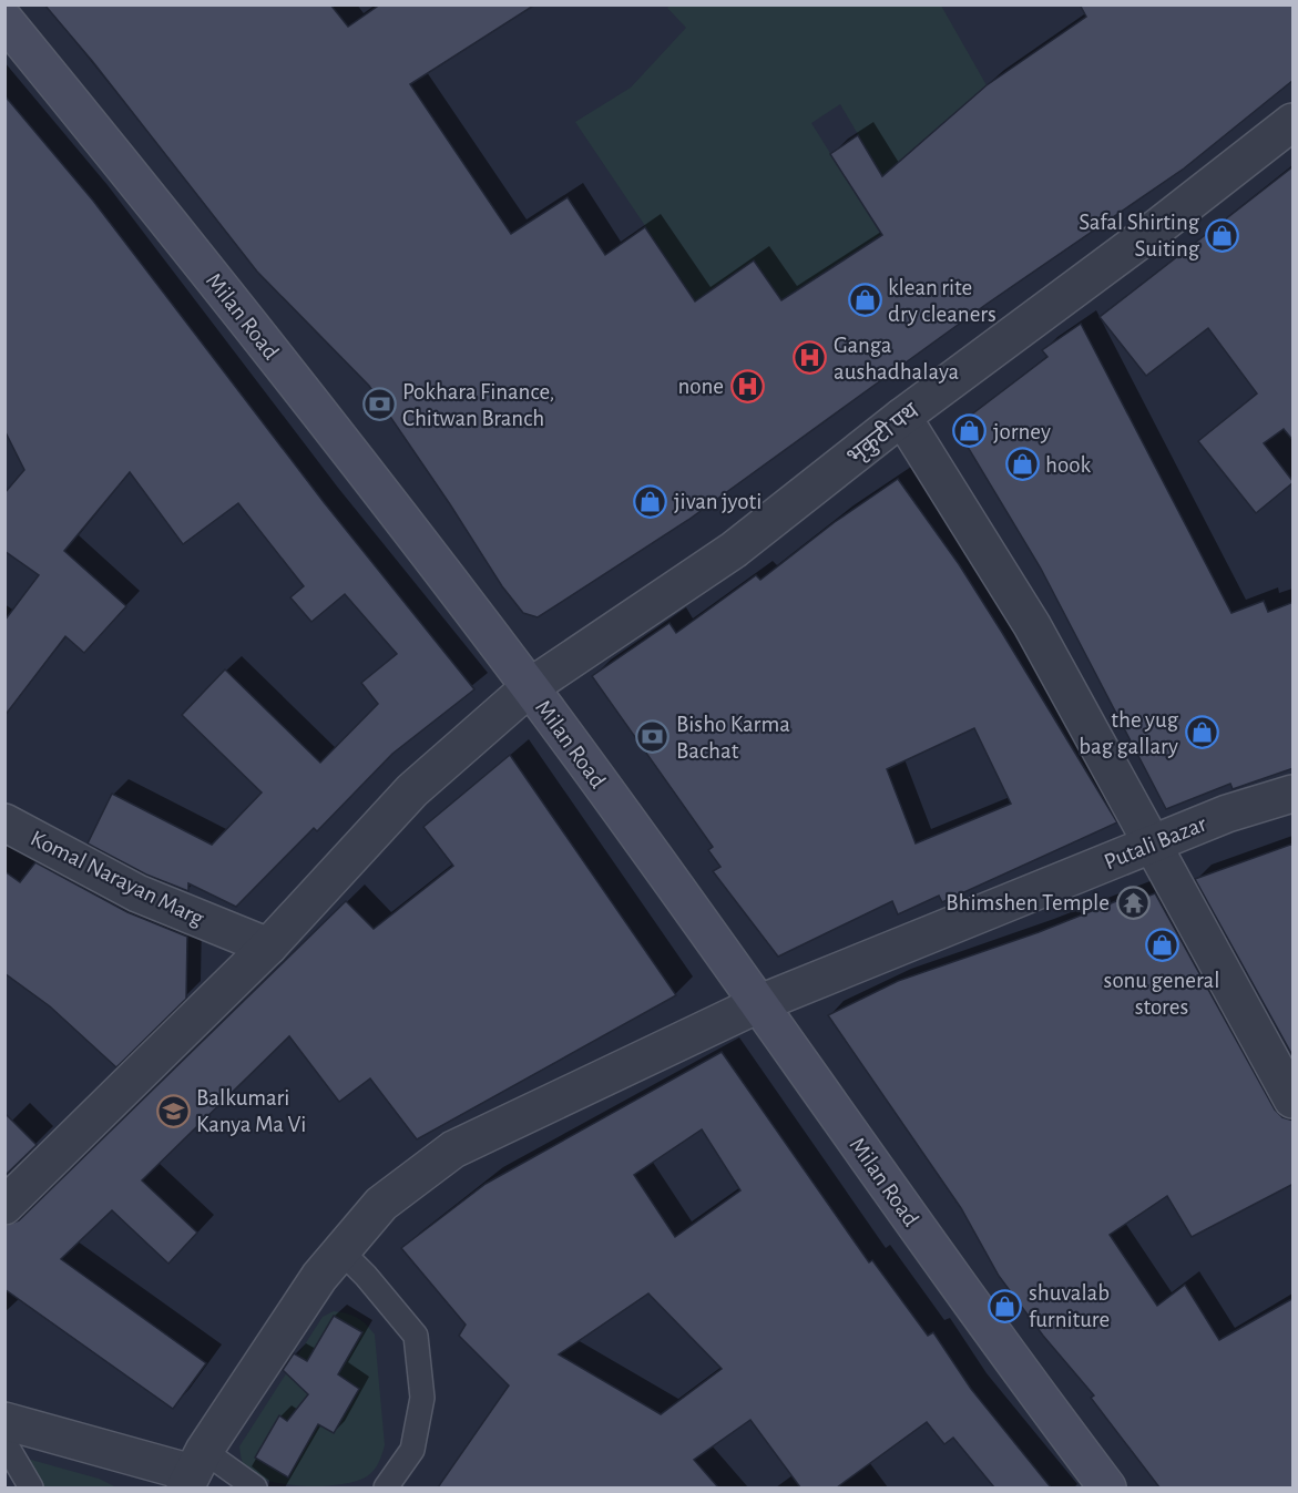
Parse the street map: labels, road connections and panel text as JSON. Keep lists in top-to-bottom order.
{
  "streets": {
    "street": [
      "Milan Road",
      "भृकुटी पथ",
      "Putali Bazar",
      "Komal Narayan Marg"
    ]
  },
  "crossings": [
    ["Milan Road", "भृकुटी पथ"],
    ["Milan Road", "Putali Bazar"],
    ["भृकुटी पथ", "Komal Narayan Marg"]
  ],
  "places": {
    "shop": [
      "Safal Shirting Suiting",
      "klean rite dry cleaners",
      "jorney",
      "hook",
      "jivan jyoti",
      "the yug bag gallary",
      "sonu general stores",
      "shuvalab furniture"
    ],
    "hospital": ["Ganga aushadhalaya", "none"],
    "bank": ["Pokhara Finance, Chitwan Branch", "Bisho Karma Bachat"],
    "temple": ["Bhimshen Temple"],
    "school or university": ["Balkumari Kanya Ma Vi"]
  }
}
